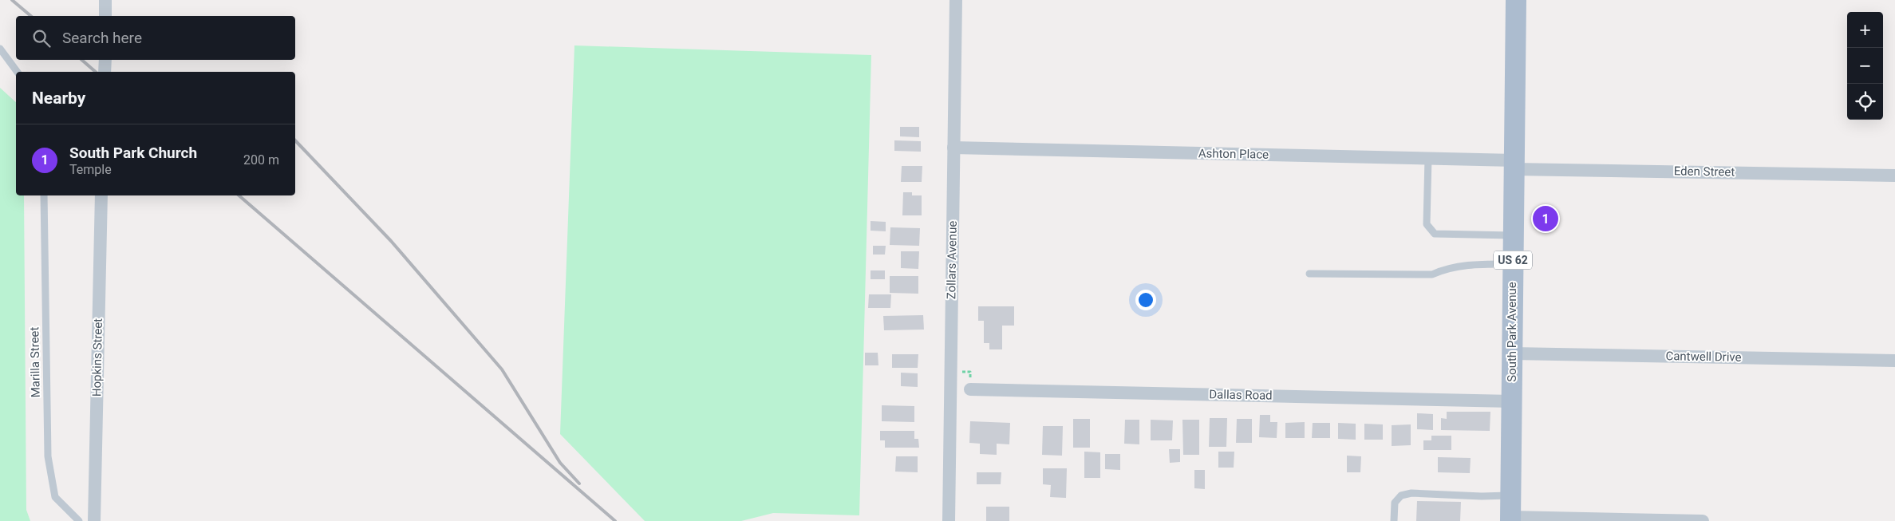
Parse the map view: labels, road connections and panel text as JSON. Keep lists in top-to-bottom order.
{
  "streets": {
    "main road": ["US 62", "South Park Avenue"],
    "street": [
      "Ashton Place",
      "Eden Street",
      "Zollars Avenue",
      "Cantwell Drive",
      "Hopkins Street",
      "Dallas Road"
    ],
    "lane": ["Marilla Street"]
  },
  "crossings": [
    ["Ashton Place", "Eden Street"],
    ["Ashton Place", "Zollars Avenue"],
    ["Ashton Place", "South Park Avenue"],
    ["Eden Street", "South Park Avenue"],
    ["South Park Avenue", "Cantwell Drive"],
    ["South Park Avenue", "Dallas Road"]
  ],
  "page": {
    "map_buttons": ["+", "−"],
    "search": "Search here",
    "heading": "Nearby",
    "list": [
      {
        "mark": "1",
        "name": "South Park Church",
        "note": "Temple",
        "value": "200 m"
      }
    ],
    "pins": "1"
  }
}
